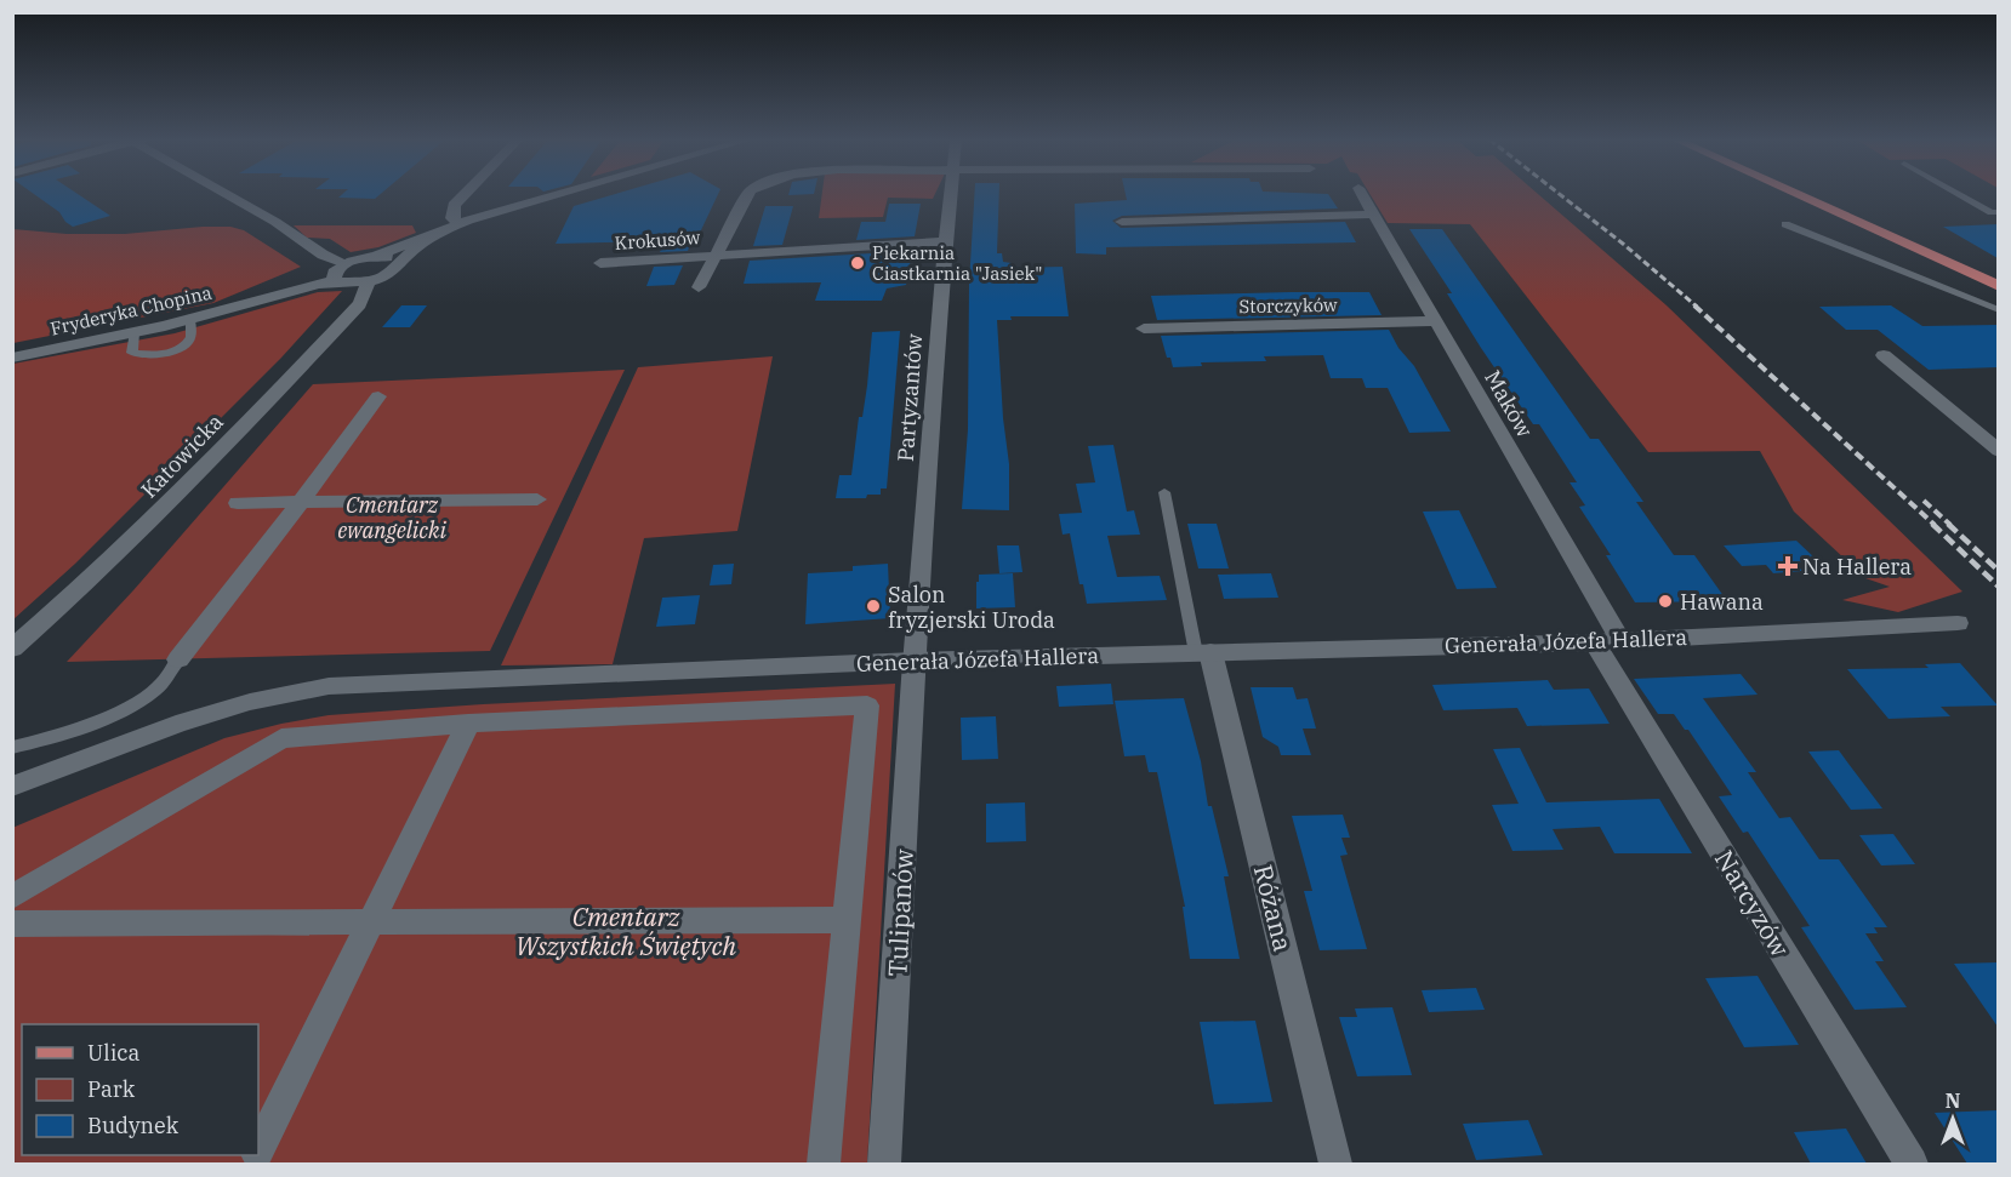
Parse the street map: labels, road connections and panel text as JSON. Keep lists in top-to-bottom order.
{
  "streets": {
    "street": [
      "Krokusów",
      "Storczyków",
      "Fryderyka Chopina",
      "Partyzantów",
      "Maków",
      "Katowicka",
      "Generała Józefa Hallera",
      "Narcyzów",
      "Różana",
      "Tulipanów"
    ]
  },
  "crossings": [
    ["Krokusów", "Partyzantów"],
    ["Storczyków", "Maków"],
    ["Partyzantów", "Generała Józefa Hallera"],
    ["Partyzantów", "Tulipanów"],
    ["Maków", "Generała Józefa Hallera"],
    ["Generała Józefa Hallera", "Narcyzów"],
    ["Generała Józefa Hallera", "Różana"],
    ["Generała Józefa Hallera", "Tulipanów"]
  ],
  "parks": ["Cmentarz ewangelicki", "Cmentarz Wszystkich Świętych"],
  "places": {
    "other": ["Piekarnia Ciastkarnia \"Jasiek\"", "Hawana", "Salon fryzjerski Uroda"],
    "health": ["Na Hallera"]
  },
  "legend": ["Ulica", "Park", "Budynek"],
  "north": "top"
}
